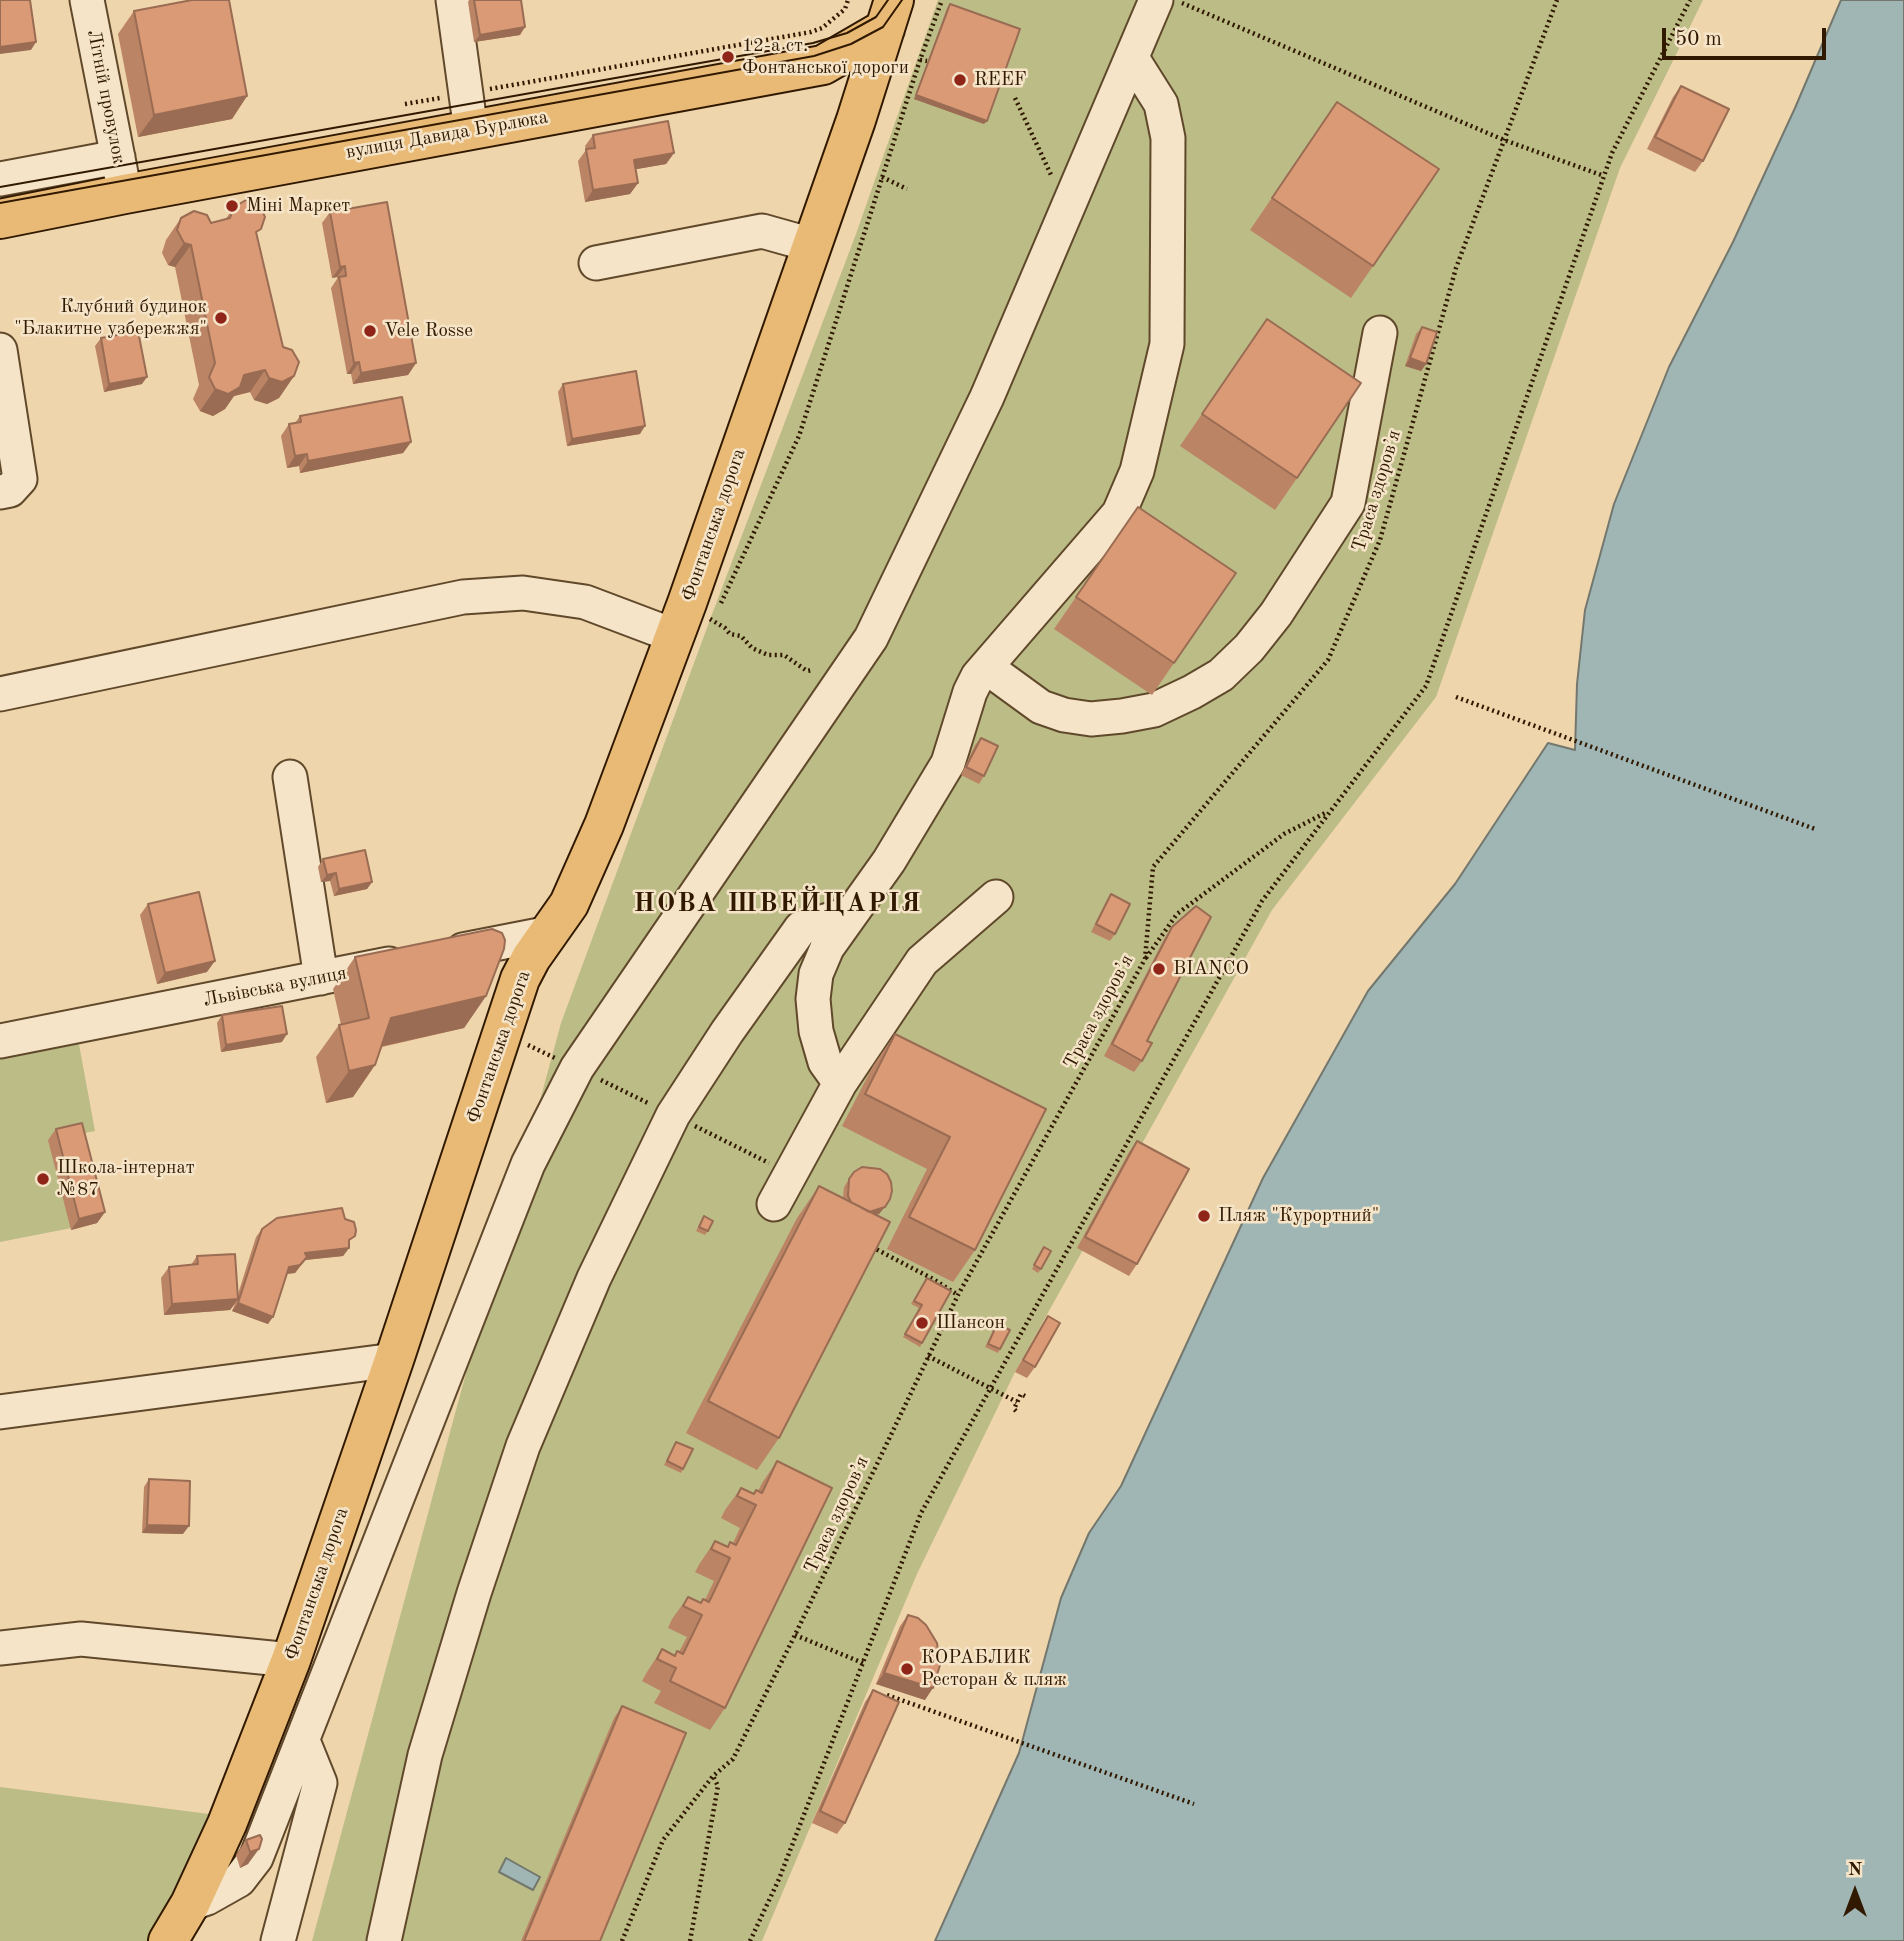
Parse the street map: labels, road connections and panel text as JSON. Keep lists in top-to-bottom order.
{
  "streets": {
    "main road": ["вулиця Давида Бурлюка", "Фонтанська дорога"],
    "street": ["Літній провулок", "Львівська вулиця"],
    "path": ["Траса здоров’я"]
  },
  "crossings": [
    ["Літній провулок", "вулиця Давида Бурлюка"],
    ["вулиця Давида Бурлюка", "Фонтанська дорога"],
    ["Фонтанська дорога", "Львівська вулиця"]
  ],
  "districts": ["НОВА ШВЕЙЦАРІЯ"],
  "places": [
    "12-а ст. Фонтанської дороги",
    "REEF",
    "Міні Маркет",
    "Клубний будинок \"Блакитне узбережжя\"",
    "Vele Rosse",
    "BIANCO",
    "Школа-інтернат №87",
    "Пляж \"Курортний\"",
    "Шансон",
    "КОРАБЛИК Ресторан & пляж"
  ],
  "scale_bar": "50 m",
  "north": "top"
}
